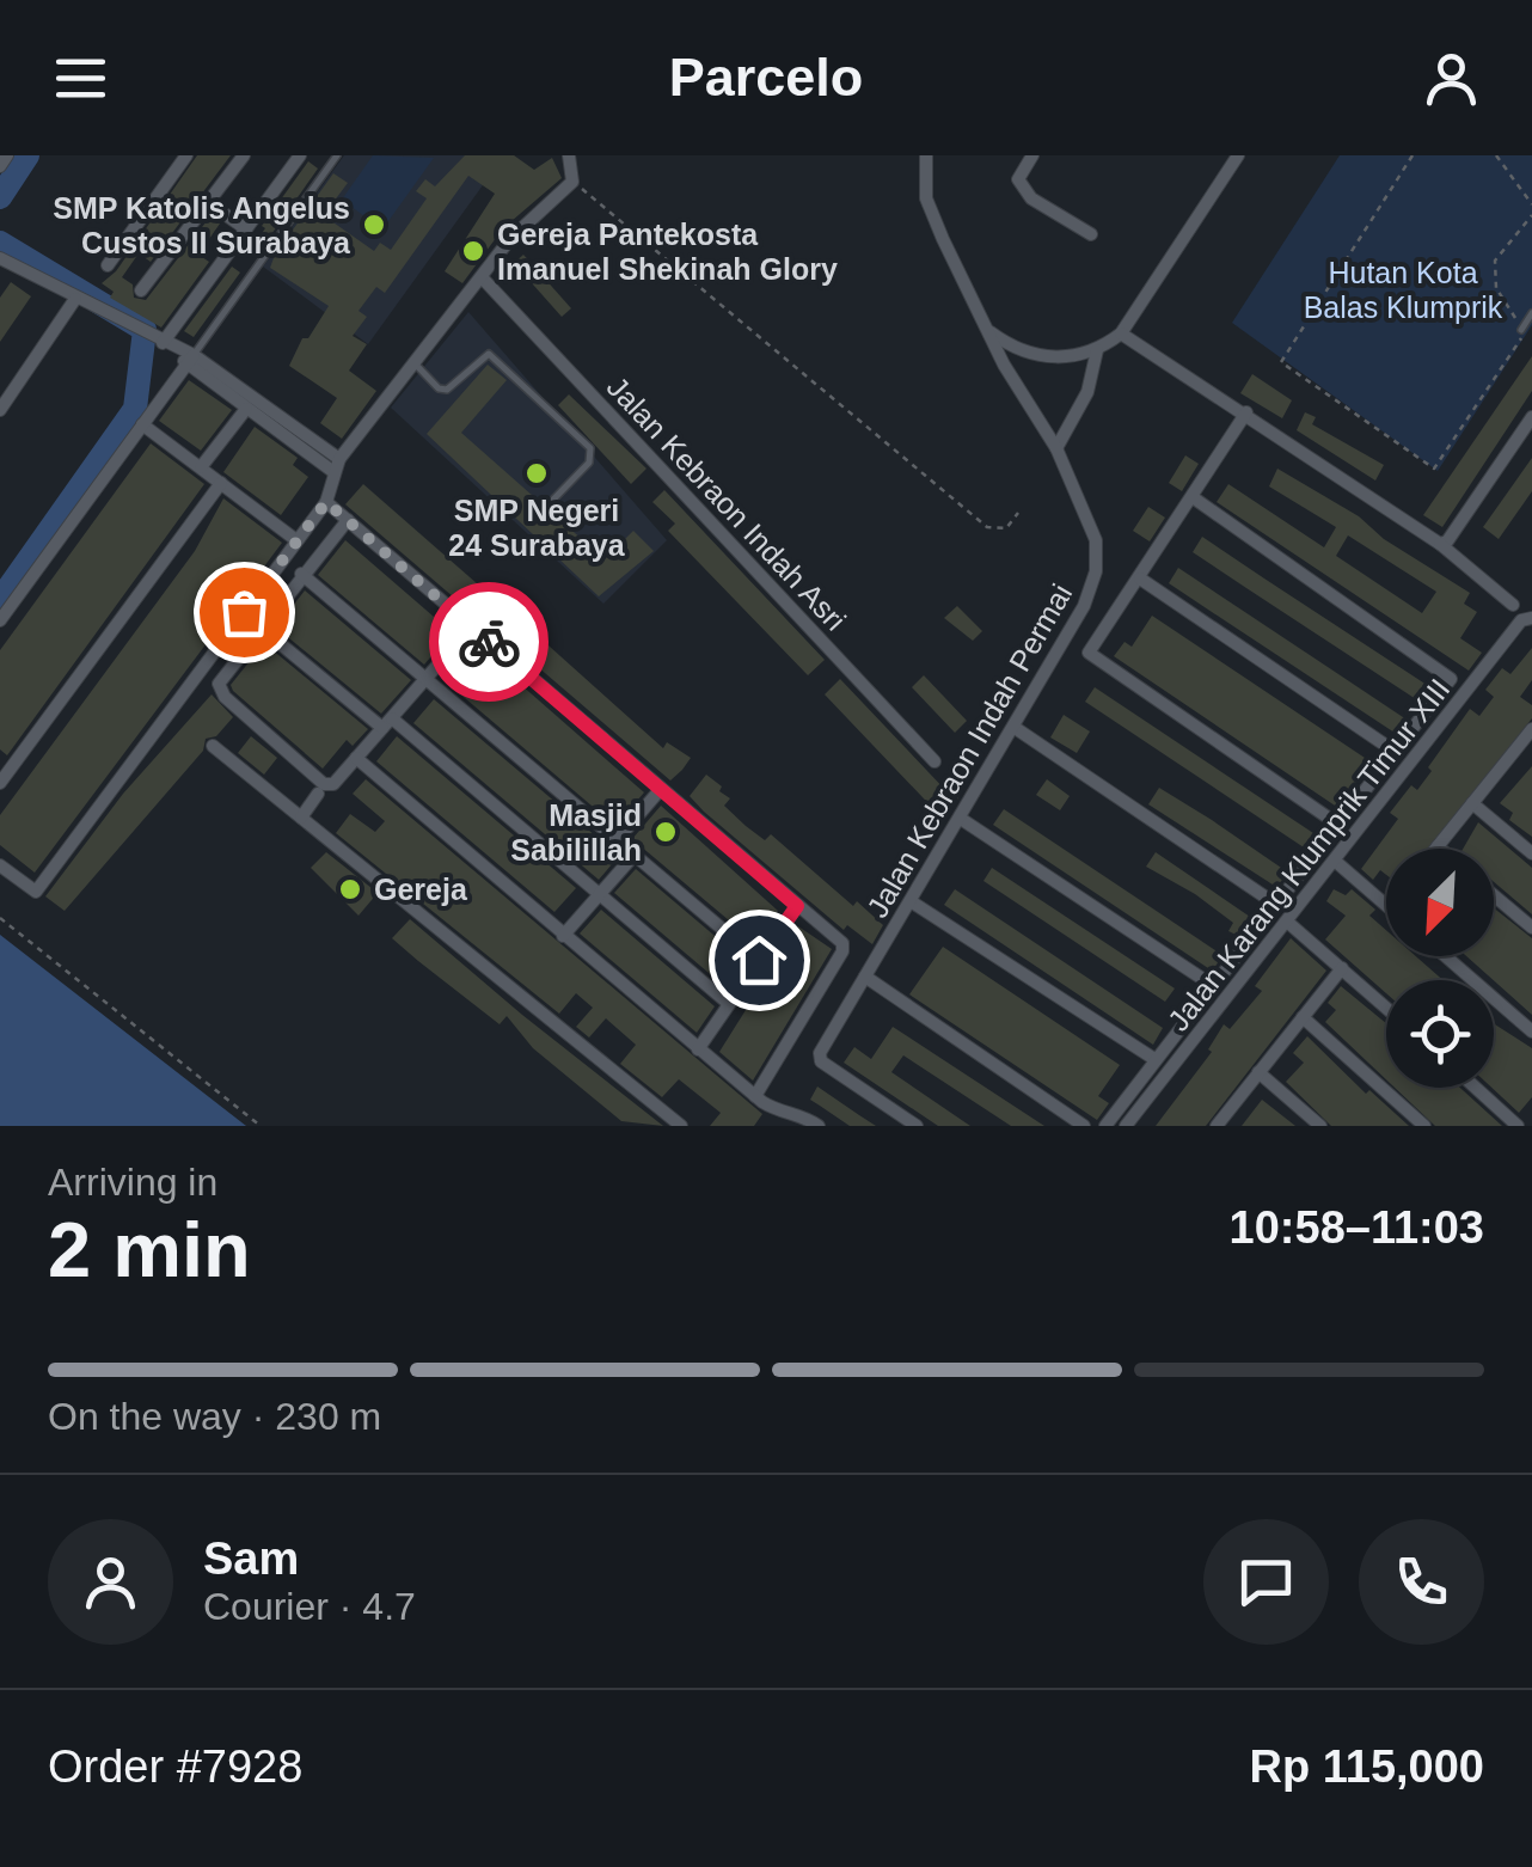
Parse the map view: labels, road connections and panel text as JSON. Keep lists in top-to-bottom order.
{
  "streets": {
    "street": ["Jalan Kebraon Indah Asri", "Jalan Kebraon Indah Permai", "Jalan Karang Klumprik Timur XIII"]
  },
  "parks": ["Hutan Kota Balas Klumprik"],
  "places": [
    "SMP Katolis Angelus Custos II Surabaya",
    "Gereja Pantekosta Imanuel Shekinah Glory",
    "SMP Negeri 24 Surabaya",
    "Masjid Sabilillah",
    "Gereja"
  ],
  "north": "bottom left",
  "page": {
    "header": "Parcelo",
    "heading": ["2 min", "Arriving in", "10:58–11:03"],
    "panel": [
      "Sam",
      "Courier · 4.7",
      "Order #7928",
      "Rp 115,000"
    ],
    "bar": "On the way · 230 m"
  }
}
